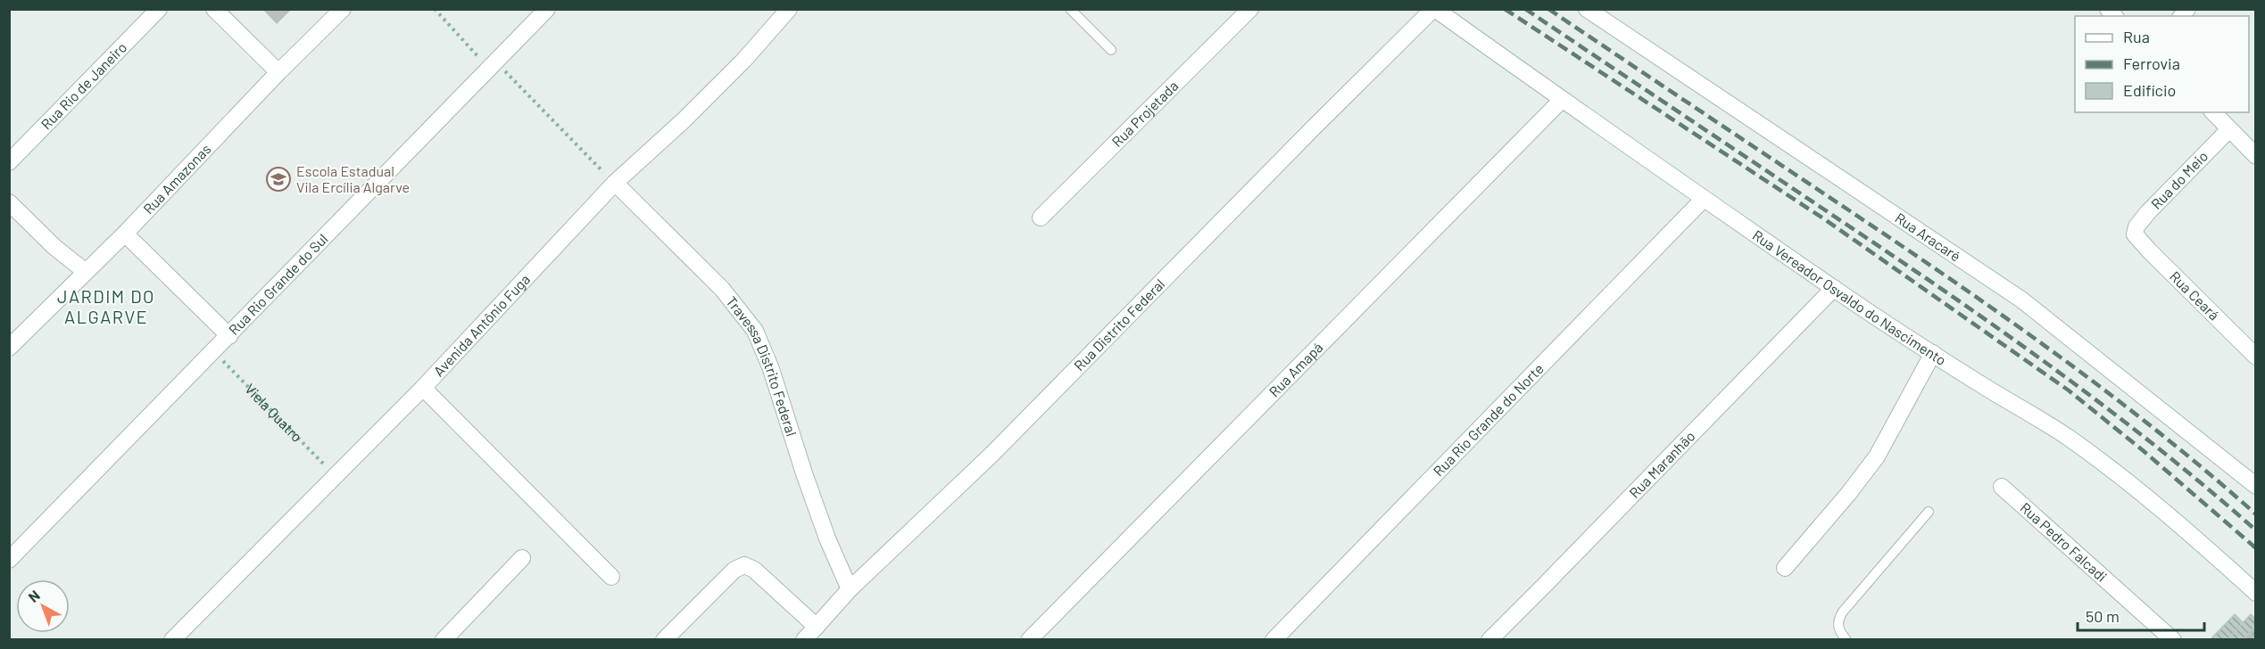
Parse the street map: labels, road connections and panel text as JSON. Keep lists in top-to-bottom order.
{
  "streets": {
    "street": [
      "Rua Rio de Janeiro",
      "Rua Projetada",
      "Rua Amazonas",
      "Rua do Meio",
      "Rua Aracaré",
      "Rua Rio Grande do Sul",
      "Rua Ceará",
      "Rua Vereador Osvaldo do Nascimento",
      "Rua Distrito Federal",
      "Avenida Antônio Fuga",
      "Travessa Distrito Federal",
      "Rua Amapá",
      "Rua Rio Grande do Norte",
      "Rua Maranhão",
      "Rua Pedro Falcadi"
    ],
    "path": ["Viela Quatro"]
  },
  "crossings": [
    ["Rua do Meio", "Rua Ceará"],
    ["Rua Rio Grande do Sul", "Viela Quatro"],
    ["Rua Vereador Osvaldo do Nascimento", "Rua Distrito Federal"],
    ["Rua Vereador Osvaldo do Nascimento", "Rua Amapá"],
    ["Rua Vereador Osvaldo do Nascimento", "Rua Rio Grande do Norte"],
    ["Rua Vereador Osvaldo do Nascimento", "Rua Maranhão"],
    ["Rua Distrito Federal", "Travessa Distrito Federal"],
    ["Avenida Antônio Fuga", "Travessa Distrito Federal"],
    ["Avenida Antônio Fuga", "Viela Quatro"]
  ],
  "districts": ["JARDIM DO ALGARVE"],
  "places": {
    "school or university": ["Escola Estadual Vila Ercília Algarve"]
  },
  "legend": ["Rua", "Ferrovia", "Edifício"],
  "scale_bar": "50 m",
  "north": "top left"
}
